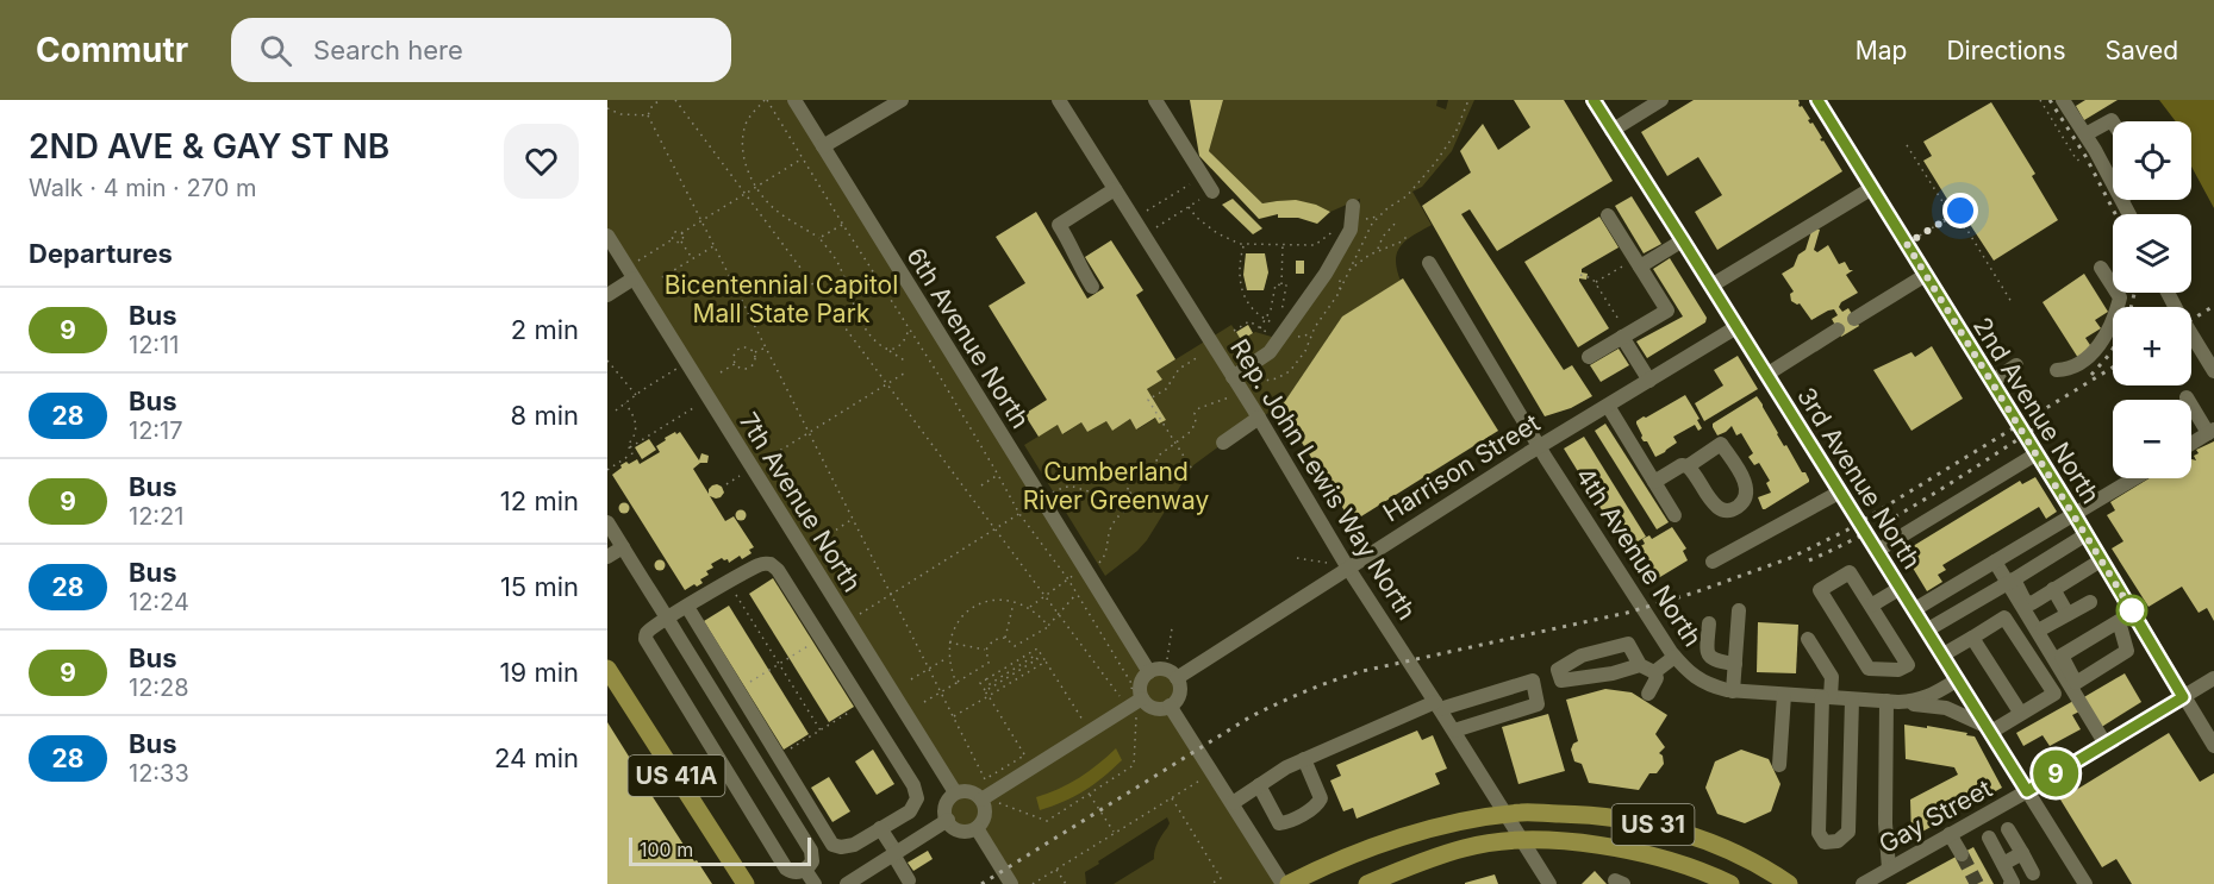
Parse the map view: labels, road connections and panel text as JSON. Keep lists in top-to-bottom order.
{
  "streets": {
    "main road": ["US 41A", "US 31"],
    "street": [
      "6th Avenue North",
      "2nd Avenue North",
      "Harrison Street",
      "3rd Avenue North",
      "Rep. John Lewis Way North",
      "7th Avenue North",
      "4th Avenue North",
      "Gay Street"
    ]
  },
  "crossings": [
    ["6th Avenue North", "Harrison Street"],
    ["2nd Avenue North", "Gay Street"],
    ["Harrison Street", "3rd Avenue North"],
    ["Harrison Street", "Rep. John Lewis Way North"],
    ["Harrison Street", "4th Avenue North"],
    ["3rd Avenue North", "4th Avenue North"],
    ["3rd Avenue North", "Gay Street"],
    ["Rep. John Lewis Way North", "US 31"]
  ],
  "parks": ["Bicentennial Capitol Mall State Park", "Cumberland River Greenway"],
  "lines": ["bus line 9"],
  "scale_bar": "100 m",
  "page": {
    "header": "Commutr",
    "search": "Search here",
    "nav": ["Map", "Directions", "Saved"],
    "heading": [
      ["2ND AVE & GAY ST NB", "Walk · 4 min · 270 m"],
      "Departures"
    ],
    "on_map": "9",
    "map_buttons": ["+", "−"],
    "list": [
      {
        "mark": "9",
        "name": "Bus",
        "note": "12:11",
        "value": "2 min"
      },
      {
        "mark": "28",
        "name": "Bus",
        "note": "12:17",
        "value": "8 min"
      },
      {
        "mark": "9",
        "name": "Bus",
        "note": "12:21",
        "value": "12 min"
      },
      {
        "mark": "28",
        "name": "Bus",
        "note": "12:24",
        "value": "15 min"
      },
      {
        "mark": "9",
        "name": "Bus",
        "note": "12:28",
        "value": "19 min"
      },
      {
        "mark": "28",
        "name": "Bus",
        "note": "12:33",
        "value": "24 min"
      }
    ],
    "scale": "100 m"
  }
}
